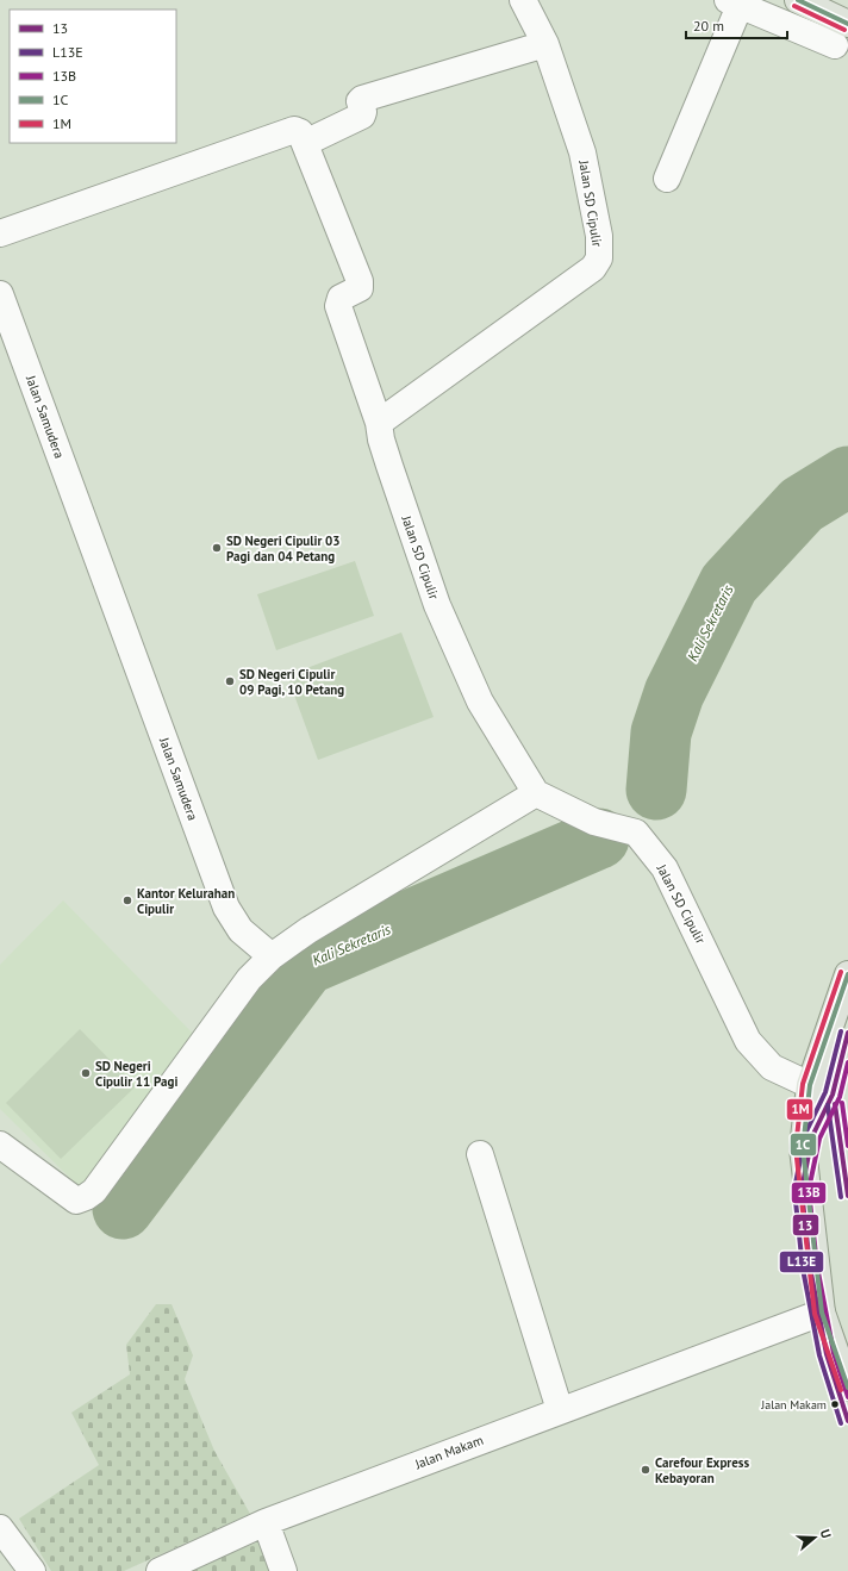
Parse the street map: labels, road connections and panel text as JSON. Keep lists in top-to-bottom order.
{
  "streets": {
    "street": ["Jalan SD Cipulir", "Jalan Samudera", "Jalan Makam"]
  },
  "water": ["Kali Sekretaris"],
  "places": [
    "SD Negeri Cipulir 03 Pagi dan 04 Petang",
    "SD Negeri Cipulir 09 Pagi, 10 Petang",
    "Kantor Kelurahan Cipulir",
    "SD Negeri Cipulir 11 Pagi",
    "Jalan Makam",
    "Carefour Express Kebayoran"
  ],
  "lines": [
    "transit line 1C",
    "transit line 1M",
    "transit line L13E",
    "transit line 13",
    "transit line 13B"
  ],
  "legend": [
    "13",
    "L13E",
    "13B",
    "1C",
    "1M"
  ],
  "scale_bar": "20 m",
  "north": "right"
}
